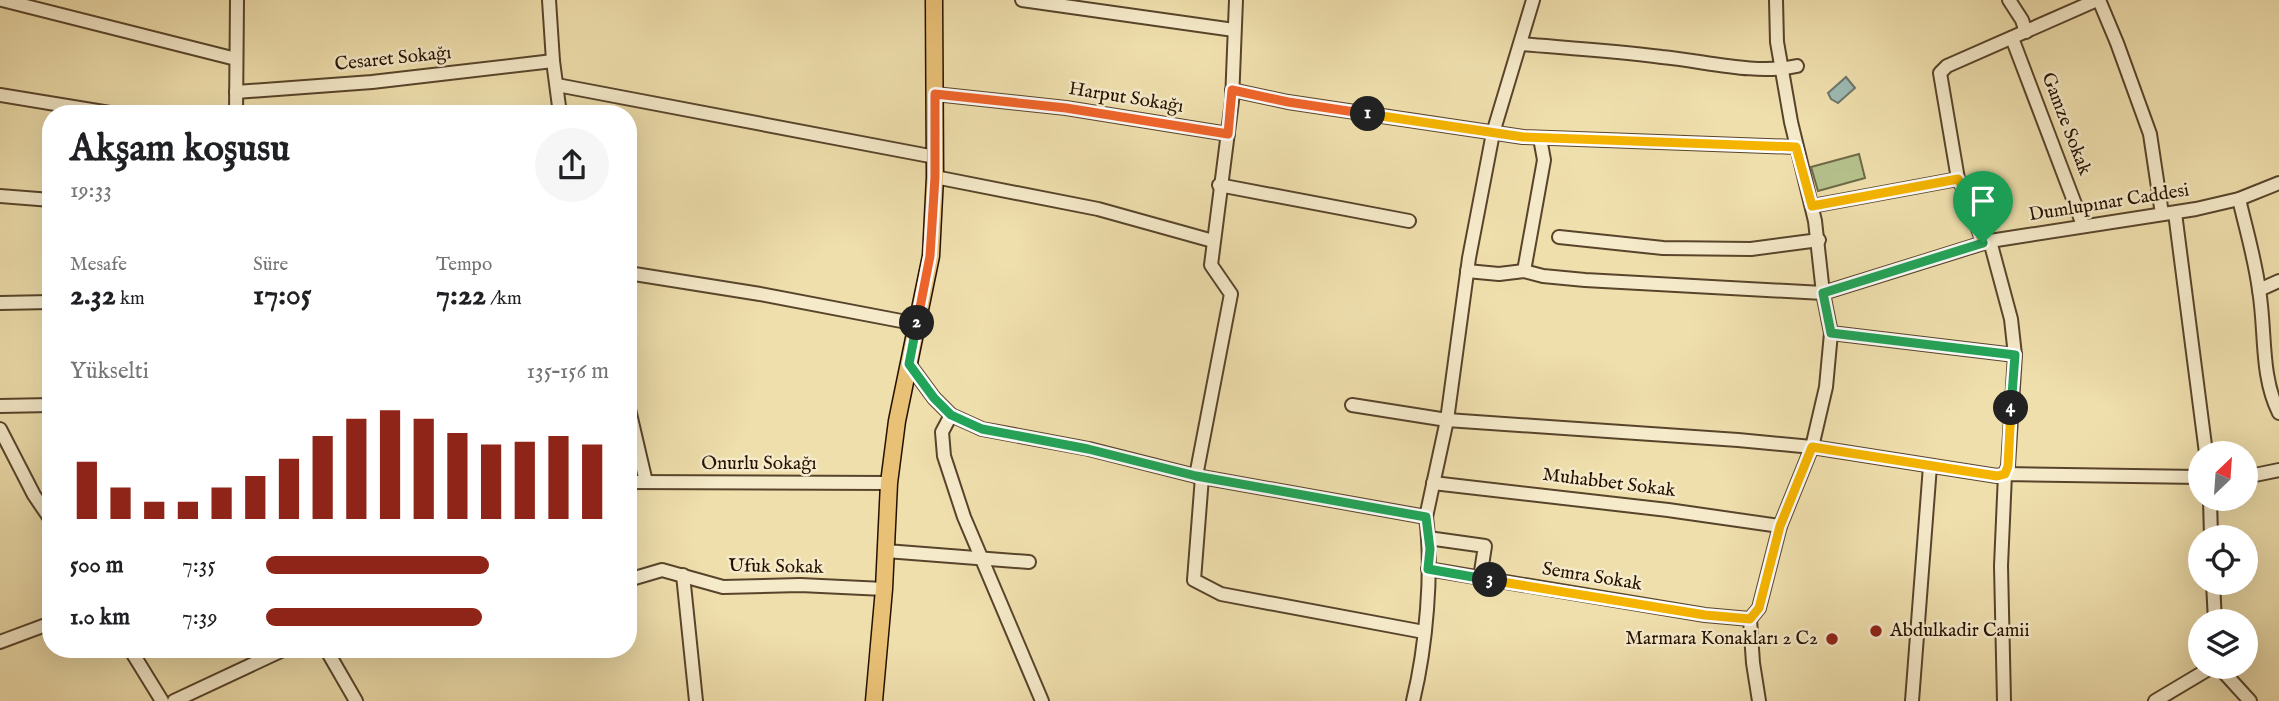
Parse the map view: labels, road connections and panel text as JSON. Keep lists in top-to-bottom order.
{
  "streets": {
    "street": [
      "Cesaret Sokağı",
      "Harput Sokağı",
      "Gamze Sokak",
      "Dumlupınar Caddesi",
      "Onurlu Sokağı",
      "Muhabbet Sokak",
      "Ufuk Sokak",
      "Semra Sokak"
    ]
  },
  "crossings": [
    ["Gamze Sokak", "Dumlupınar Caddesi"]
  ],
  "places": ["Abdulkadir Camii", "Marmara Konakları 2 C2"],
  "north": "top right",
  "page": {
    "pins": [
      "1",
      "2",
      "4",
      "3"
    ],
    "heading": ["Akşam koşusu", "19:33"],
    "stats": [
      ["Mesafe", "2.32 km"],
      ["Süre", "17:05"],
      ["Tempo", "7:22 /km"]
    ],
    "chart": ["Yükselti", "135–156 m"],
    "list": [
      {
        "name": "500 m",
        "note": "7:35"
      },
      {
        "name": "1.0 km",
        "note": "7:39"
      }
    ]
  }
}
